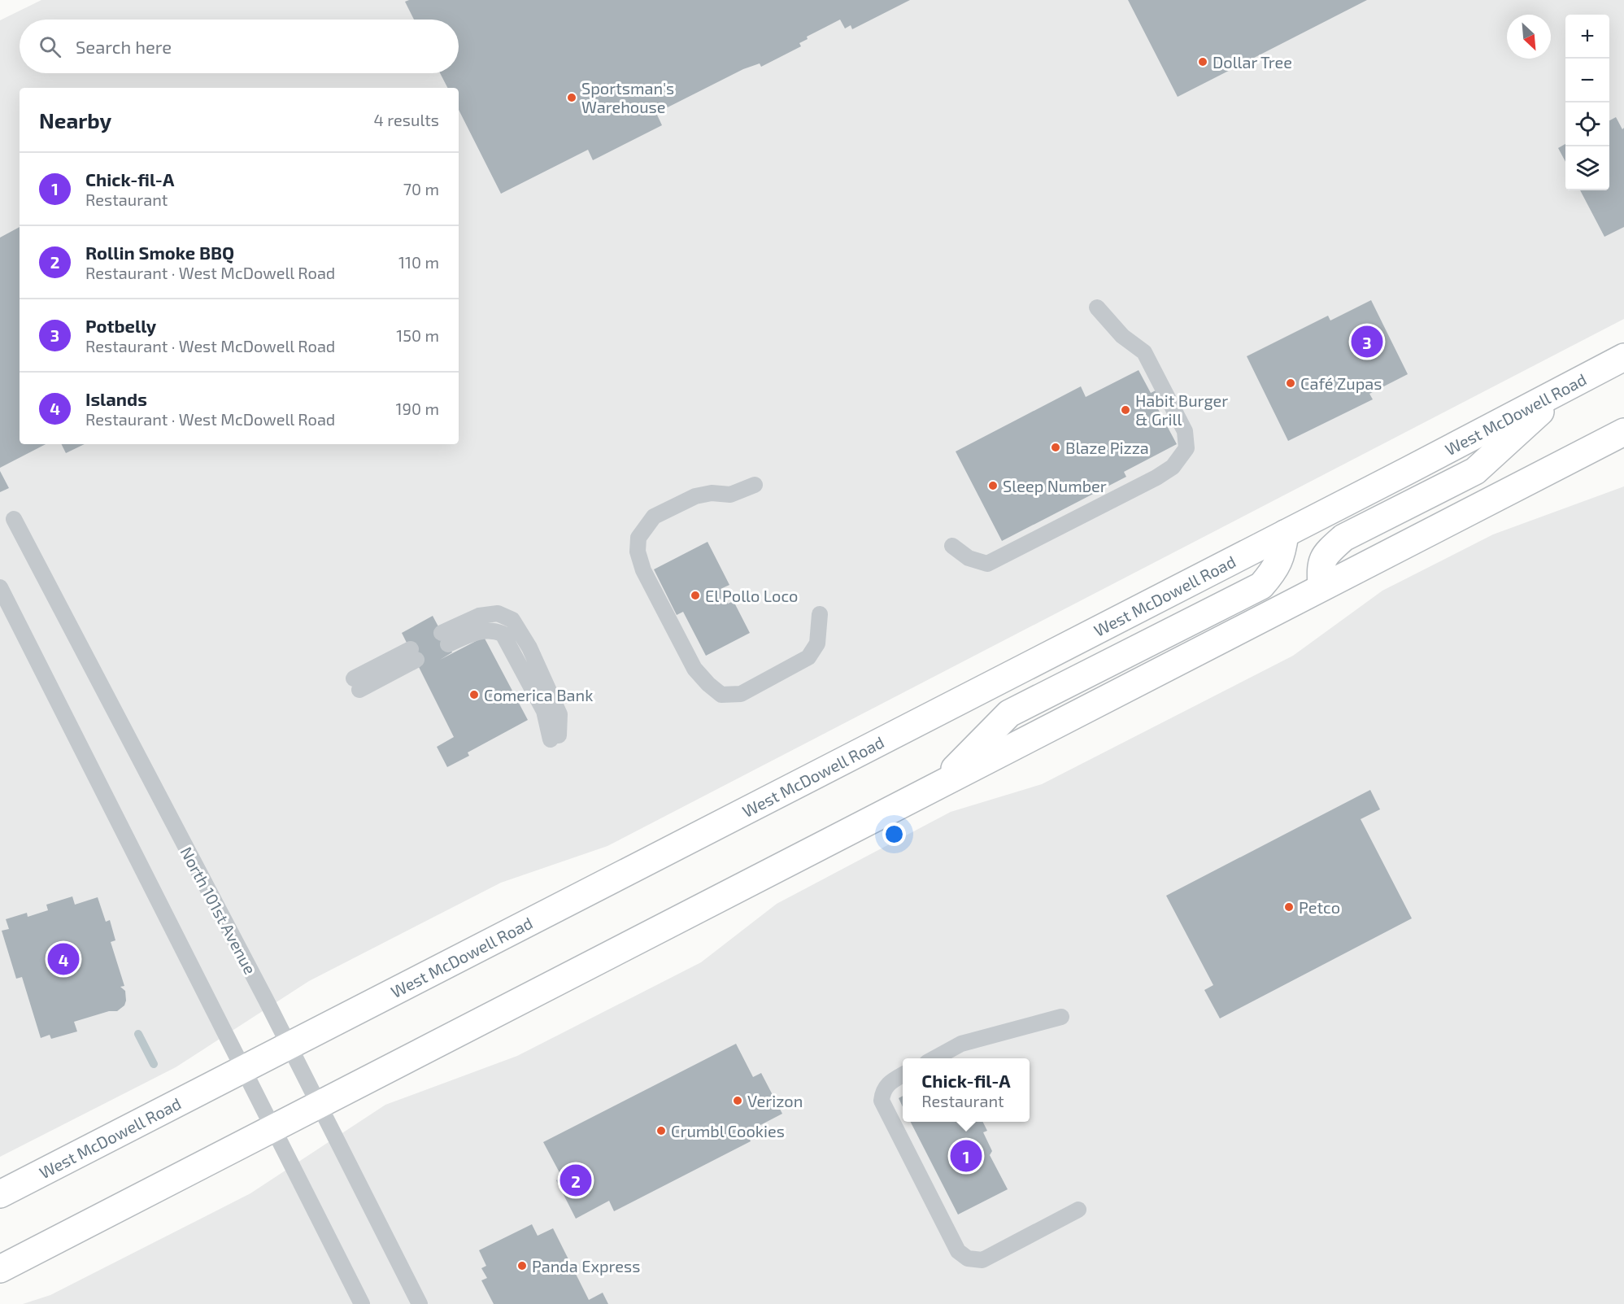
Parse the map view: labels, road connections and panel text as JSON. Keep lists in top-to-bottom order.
{
  "streets": {
    "main road": ["West McDowell Road"],
    "lane": ["North 101st Avenue"]
  },
  "crossings": [
    ["West McDowell Road", "North 101st Avenue"]
  ],
  "places": [
    "Dollar Tree",
    "Sportsman's Warehouse",
    "Café Zupas",
    "Habit Burger & Grill",
    "Blaze Pizza",
    "Sleep Number",
    "El Pollo Loco",
    "Comerica Bank",
    "Petco",
    "Verizon",
    "Crumbl Cookies",
    "Panda Express"
  ],
  "north": "bottom right",
  "page": {
    "map_buttons": ["+", "−"],
    "search": "Search here",
    "heading": ["Nearby", "4 results"],
    "list": [
      {
        "mark": "1",
        "name": "Chick-fil-A",
        "note": "Restaurant",
        "value": "70 m"
      },
      {
        "mark": "2",
        "name": "Rollin Smoke BBQ",
        "note": "Restaurant · West McDowell Road",
        "value": "110 m"
      },
      {
        "mark": "3",
        "name": "Potbelly",
        "note": "Restaurant · West McDowell Road",
        "value": "150 m"
      },
      {
        "mark": "4",
        "name": "Islands",
        "note": "Restaurant · West McDowell Road",
        "value": "190 m"
      }
    ],
    "pins": [
      "3",
      "4",
      "1",
      "2"
    ],
    "popup": ["Chick-fil-A", "Restaurant"]
  }
}
